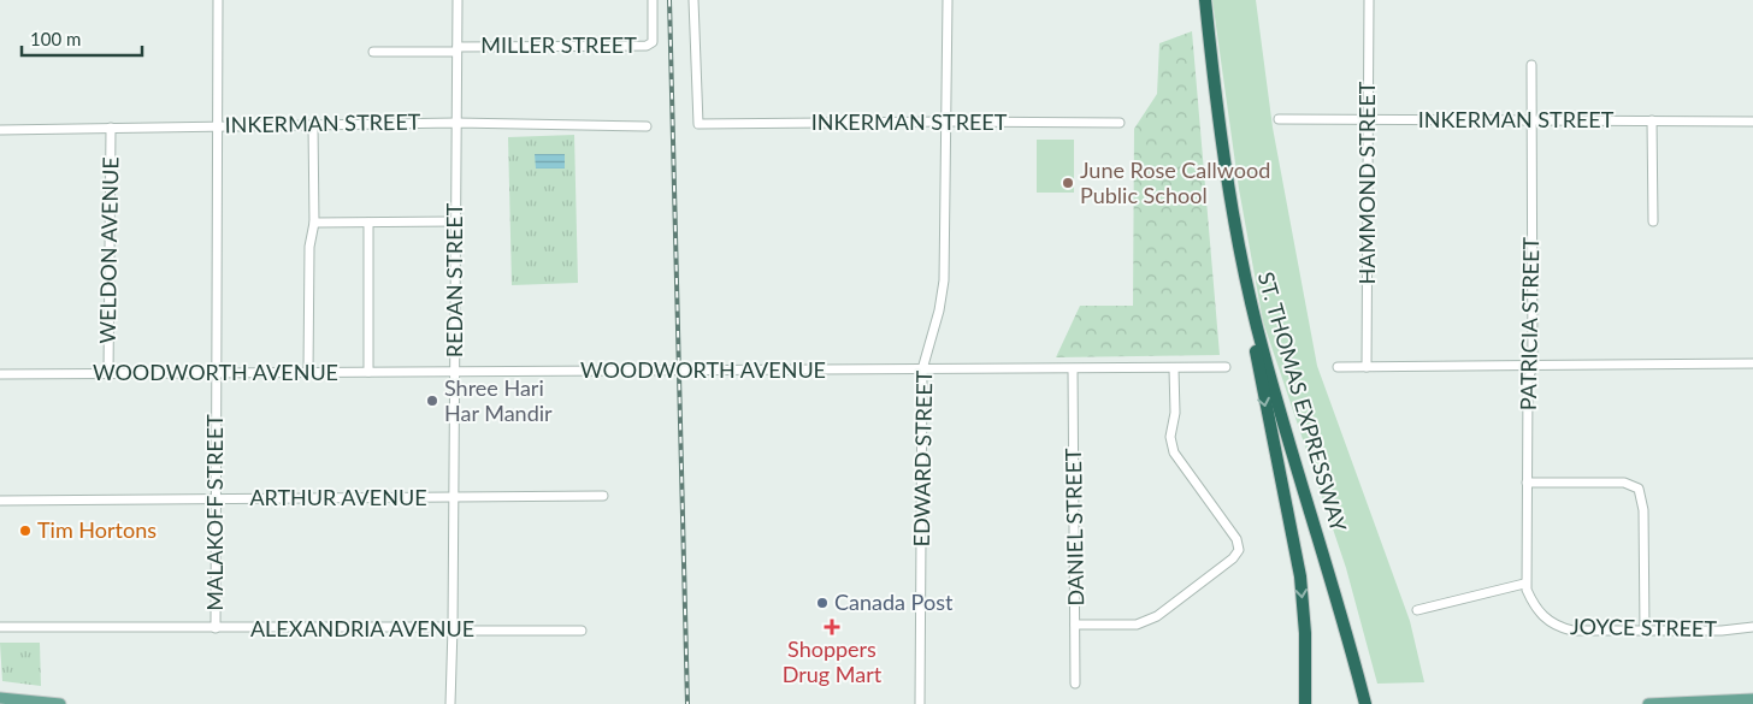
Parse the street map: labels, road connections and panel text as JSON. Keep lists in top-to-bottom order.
{
  "streets": {
    "highway": ["ST. THOMAS EXPRESSWAY"],
    "street": [
      "MILLER STREET",
      "INKERMAN STREET",
      "HAMMOND STREET",
      "WELDON AVENUE",
      "REDAN STREET",
      "PATRICIA STREET",
      "WOODWORTH AVENUE",
      "EDWARD STREET",
      "ARTHUR AVENUE",
      "MALAKOFF STREET",
      "DANIEL STREET",
      "JOYCE STREET",
      "ALEXANDRIA AVENUE"
    ]
  },
  "crossings": [
    ["MILLER STREET", "REDAN STREET"],
    ["INKERMAN STREET", "HAMMOND STREET"],
    ["INKERMAN STREET", "WELDON AVENUE"],
    ["INKERMAN STREET", "REDAN STREET"],
    ["INKERMAN STREET", "PATRICIA STREET"],
    ["INKERMAN STREET", "EDWARD STREET"],
    ["INKERMAN STREET", "MALAKOFF STREET"],
    ["WELDON AVENUE", "WOODWORTH AVENUE"],
    ["REDAN STREET", "WOODWORTH AVENUE"],
    ["REDAN STREET", "ARTHUR AVENUE"],
    ["REDAN STREET", "ALEXANDRIA AVENUE"],
    ["PATRICIA STREET", "JOYCE STREET"],
    ["WOODWORTH AVENUE", "EDWARD STREET"],
    ["WOODWORTH AVENUE", "MALAKOFF STREET"],
    ["WOODWORTH AVENUE", "DANIEL STREET"],
    ["ARTHUR AVENUE", "MALAKOFF STREET"],
    ["MALAKOFF STREET", "ALEXANDRIA AVENUE"]
  ],
  "places": {
    "other": [
      "June Rose Callwood Public School",
      "Shree Hari Har Mandir",
      "Tim Hortons",
      "Canada Post"
    ],
    "health": ["Shoppers Drug Mart"]
  },
  "scale_bar": "100 m"
}
